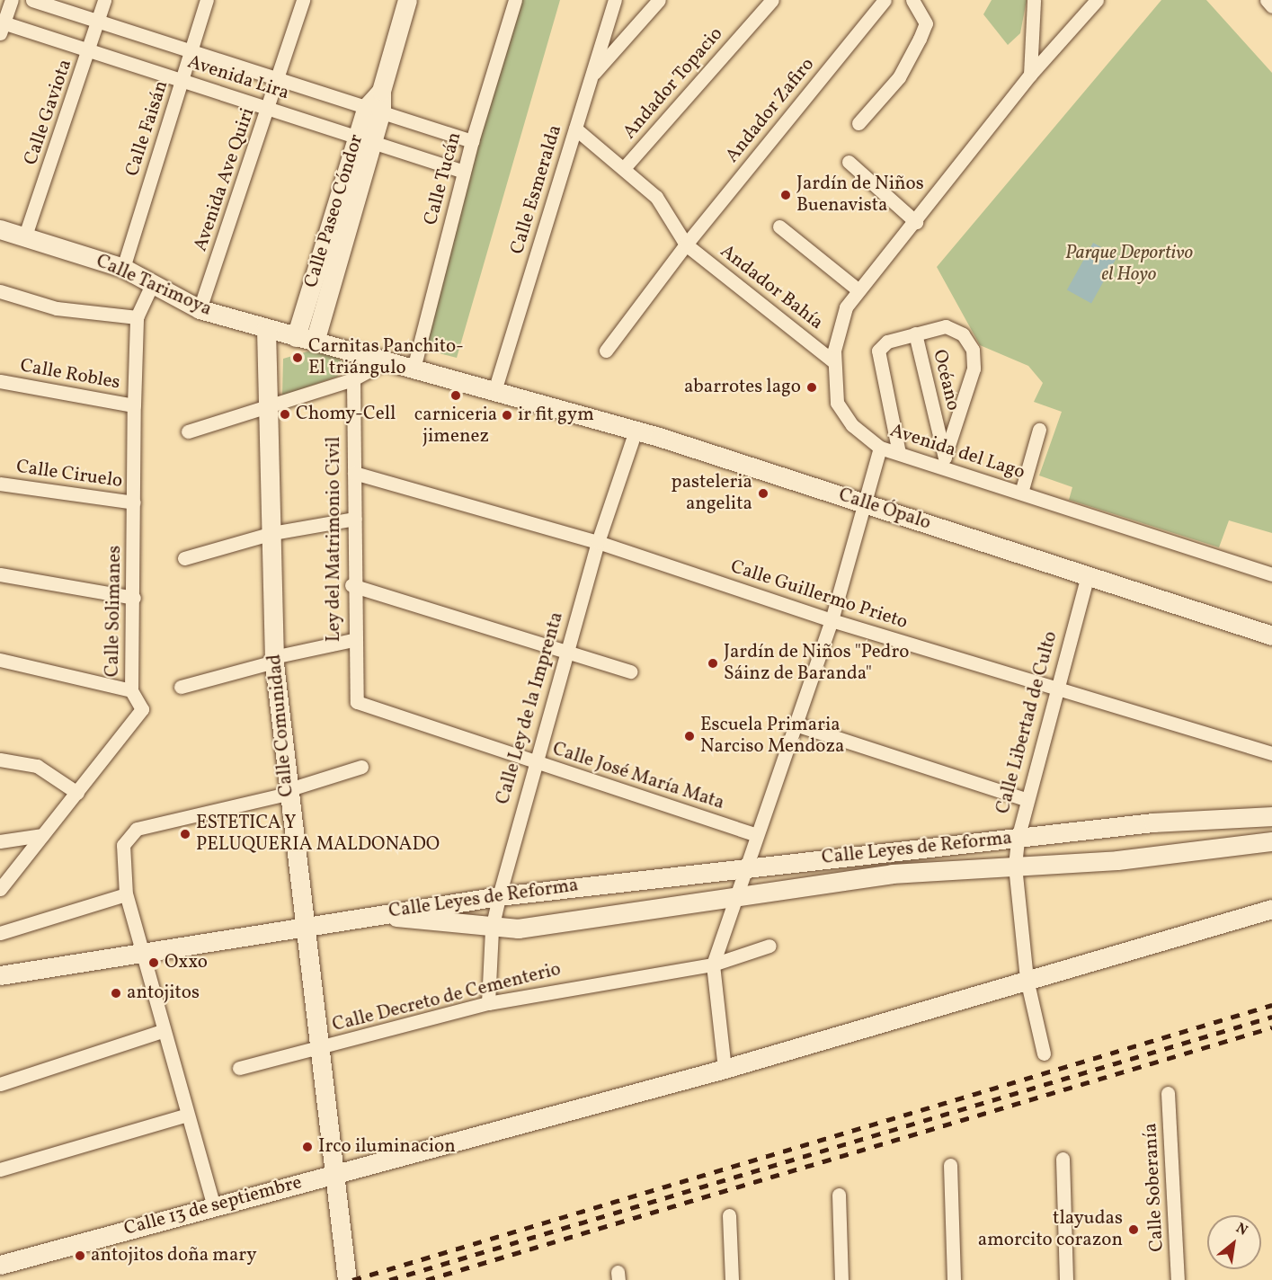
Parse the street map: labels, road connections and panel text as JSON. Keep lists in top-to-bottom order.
{
  "streets": {
    "main road": [
      "Calle Paseo Cóndor",
      "Calle Tarimoya",
      "Calle Ópalo",
      "Calle Comunidad",
      "Calle Leyes de Reforma",
      "Calle 13 de septiembre"
    ],
    "street": [
      "Avenida Lira",
      "Andador Topacio",
      "Andador Zafiro",
      "Calle Gaviota",
      "Calle Faisán",
      "Calle Tucán",
      "Avenida Ave Quiri",
      "Calle Esmeralda",
      "Andador Bahía",
      "Calle Robles",
      "Océano",
      "Avenida del Lago",
      "Calle Ciruelo",
      "Ley del Matrimonio Civil",
      "Calle Guillermo Prieto",
      "Calle Solimanes",
      "Calle Ley de la Imprenta",
      "Calle Libertad de Culto",
      "Calle José María Mata",
      "Calle Decreto de Cementerio",
      "Calle Soberanía"
    ]
  },
  "crossings": [
    ["Avenida Lira", "Calle Gaviota"],
    ["Avenida Lira", "Calle Faisán"],
    ["Avenida Lira", "Calle Tucán"],
    ["Avenida Lira", "Avenida Ave Quiri"],
    ["Avenida Lira", "Calle Paseo Cóndor"],
    ["Andador Zafiro", "Andador Bahía"],
    ["Calle Gaviota", "Calle Tarimoya"],
    ["Calle Faisán", "Calle Tarimoya"],
    ["Calle Tucán", "Calle Tarimoya"],
    ["Avenida Ave Quiri", "Calle Tarimoya"],
    ["Calle Esmeralda", "Calle Tarimoya"],
    ["Calle Esmeralda", "Calle Ópalo"],
    ["Calle Paseo Cóndor", "Calle Tarimoya"],
    ["Calle Tarimoya", "Calle Ópalo"],
    ["Calle Tarimoya", "Calle Solimanes"],
    ["Calle Tarimoya", "Calle Comunidad"],
    ["Andador Bahía", "Avenida del Lago"],
    ["Calle Robles", "Calle Solimanes"],
    ["Océano", "Avenida del Lago"],
    ["Calle Ciruelo", "Calle Solimanes"],
    ["Calle Ópalo", "Calle Ley de la Imprenta"],
    ["Calle Ópalo", "Calle Libertad de Culto"],
    ["Ley del Matrimonio Civil", "Calle Guillermo Prieto"],
    ["Ley del Matrimonio Civil", "Calle José María Mata"],
    ["Calle Guillermo Prieto", "Calle Ley de la Imprenta"],
    ["Calle Guillermo Prieto", "Calle Libertad de Culto"],
    ["Calle Ley de la Imprenta", "Calle José María Mata"],
    ["Calle Ley de la Imprenta", "Calle Leyes de Reforma"],
    ["Calle Ley de la Imprenta", "Calle Decreto de Cementerio"],
    ["Calle Libertad de Culto", "Calle Leyes de Reforma"],
    ["Calle Libertad de Culto", "Calle 13 de septiembre"],
    ["Calle Comunidad", "Calle Decreto de Cementerio"],
    ["Calle Comunidad", "Calle 13 de septiembre"]
  ],
  "parks": ["Parque Deportivo el Hoyo"],
  "places": [
    "Jardín de Niños Buenavista",
    "Carnitas Panchito- El triángulo",
    "abarrotes lago",
    "carniceria jimenez",
    "Chomy-Cell",
    "ir fit gym",
    "pasteleria angelita",
    "Jardín de Niños \"Pedro Sáinz de Baranda\"",
    "Escuela Primaria Narciso Mendoza",
    "ESTETICA Y PELUQUERIA MALDONADO",
    "Oxxo",
    "antojitos",
    "Irco iluminacion",
    "tlayudas amorcito corazon",
    "antojitos doña mary"
  ],
  "north": "top right"
}
